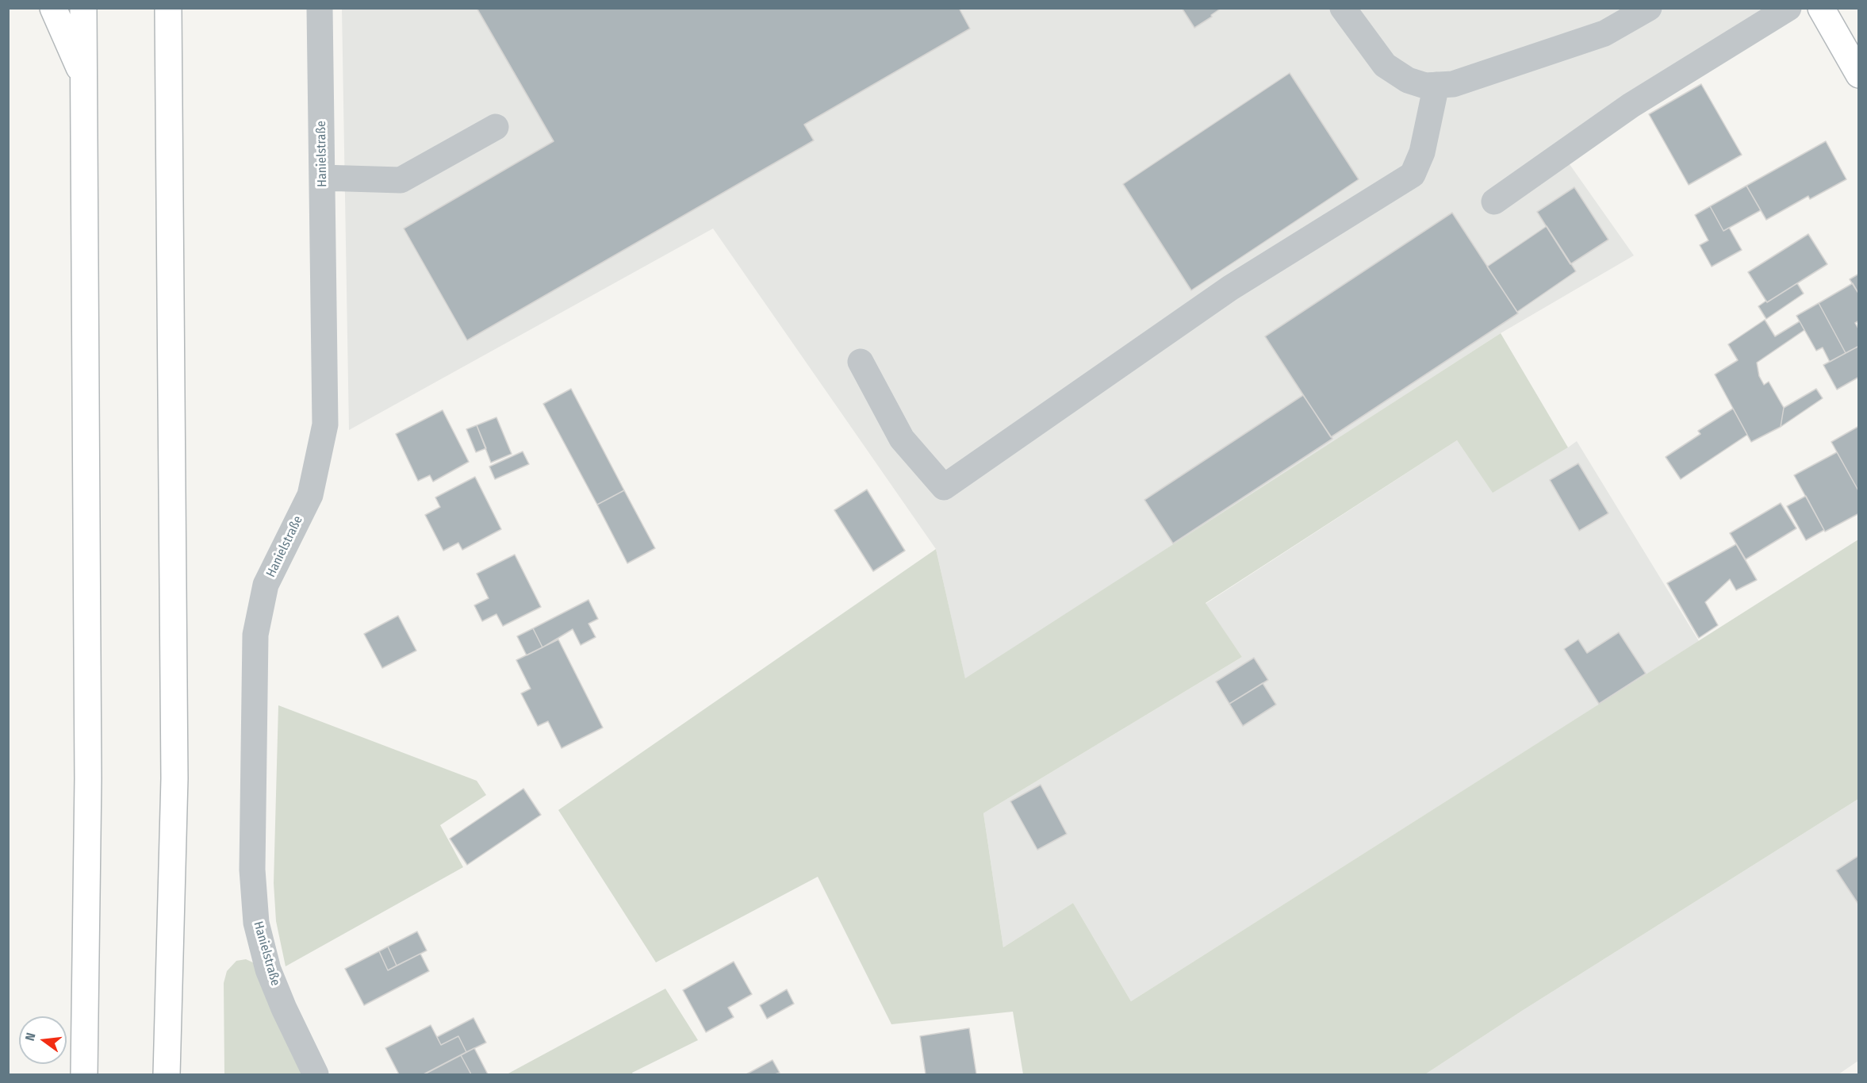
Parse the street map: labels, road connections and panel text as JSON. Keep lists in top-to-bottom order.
{
  "streets": {
    "street": ["Hanielstraße"]
  },
  "north": "left"
}
